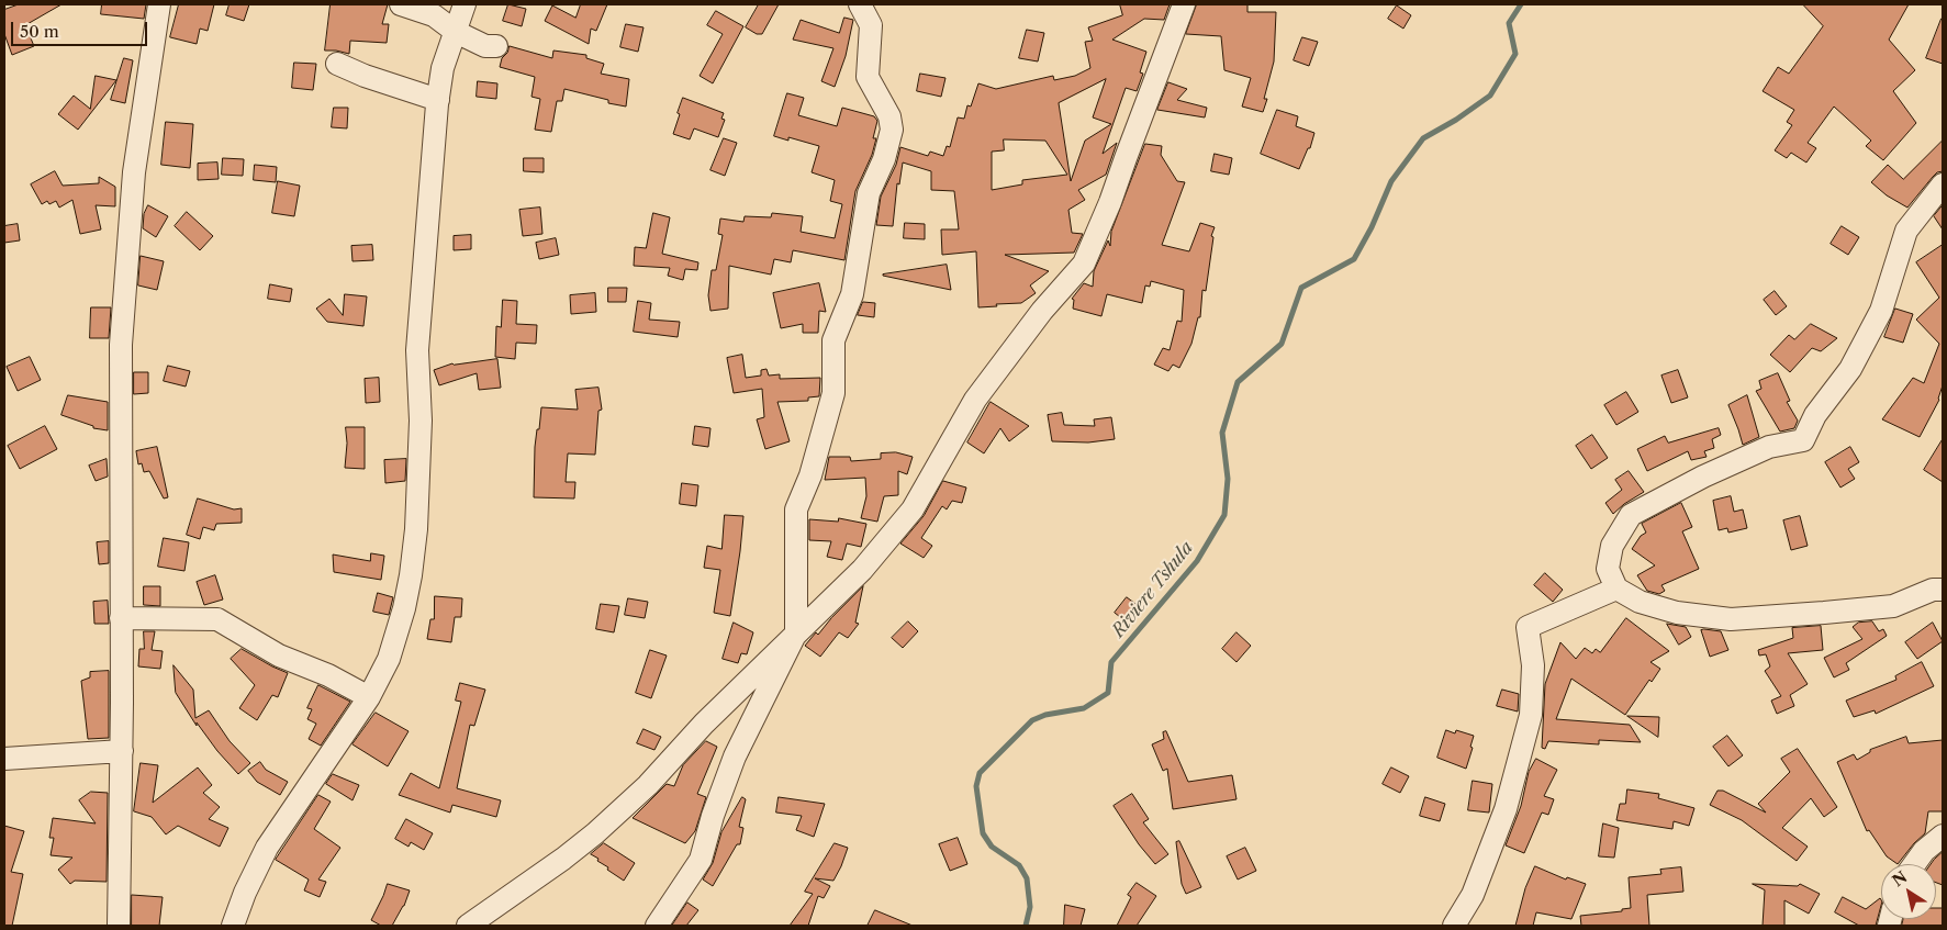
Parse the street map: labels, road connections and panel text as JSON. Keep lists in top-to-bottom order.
{
  "water": ["Riviere Tshula"],
  "scale_bar": "50 m",
  "north": "top left"
}
